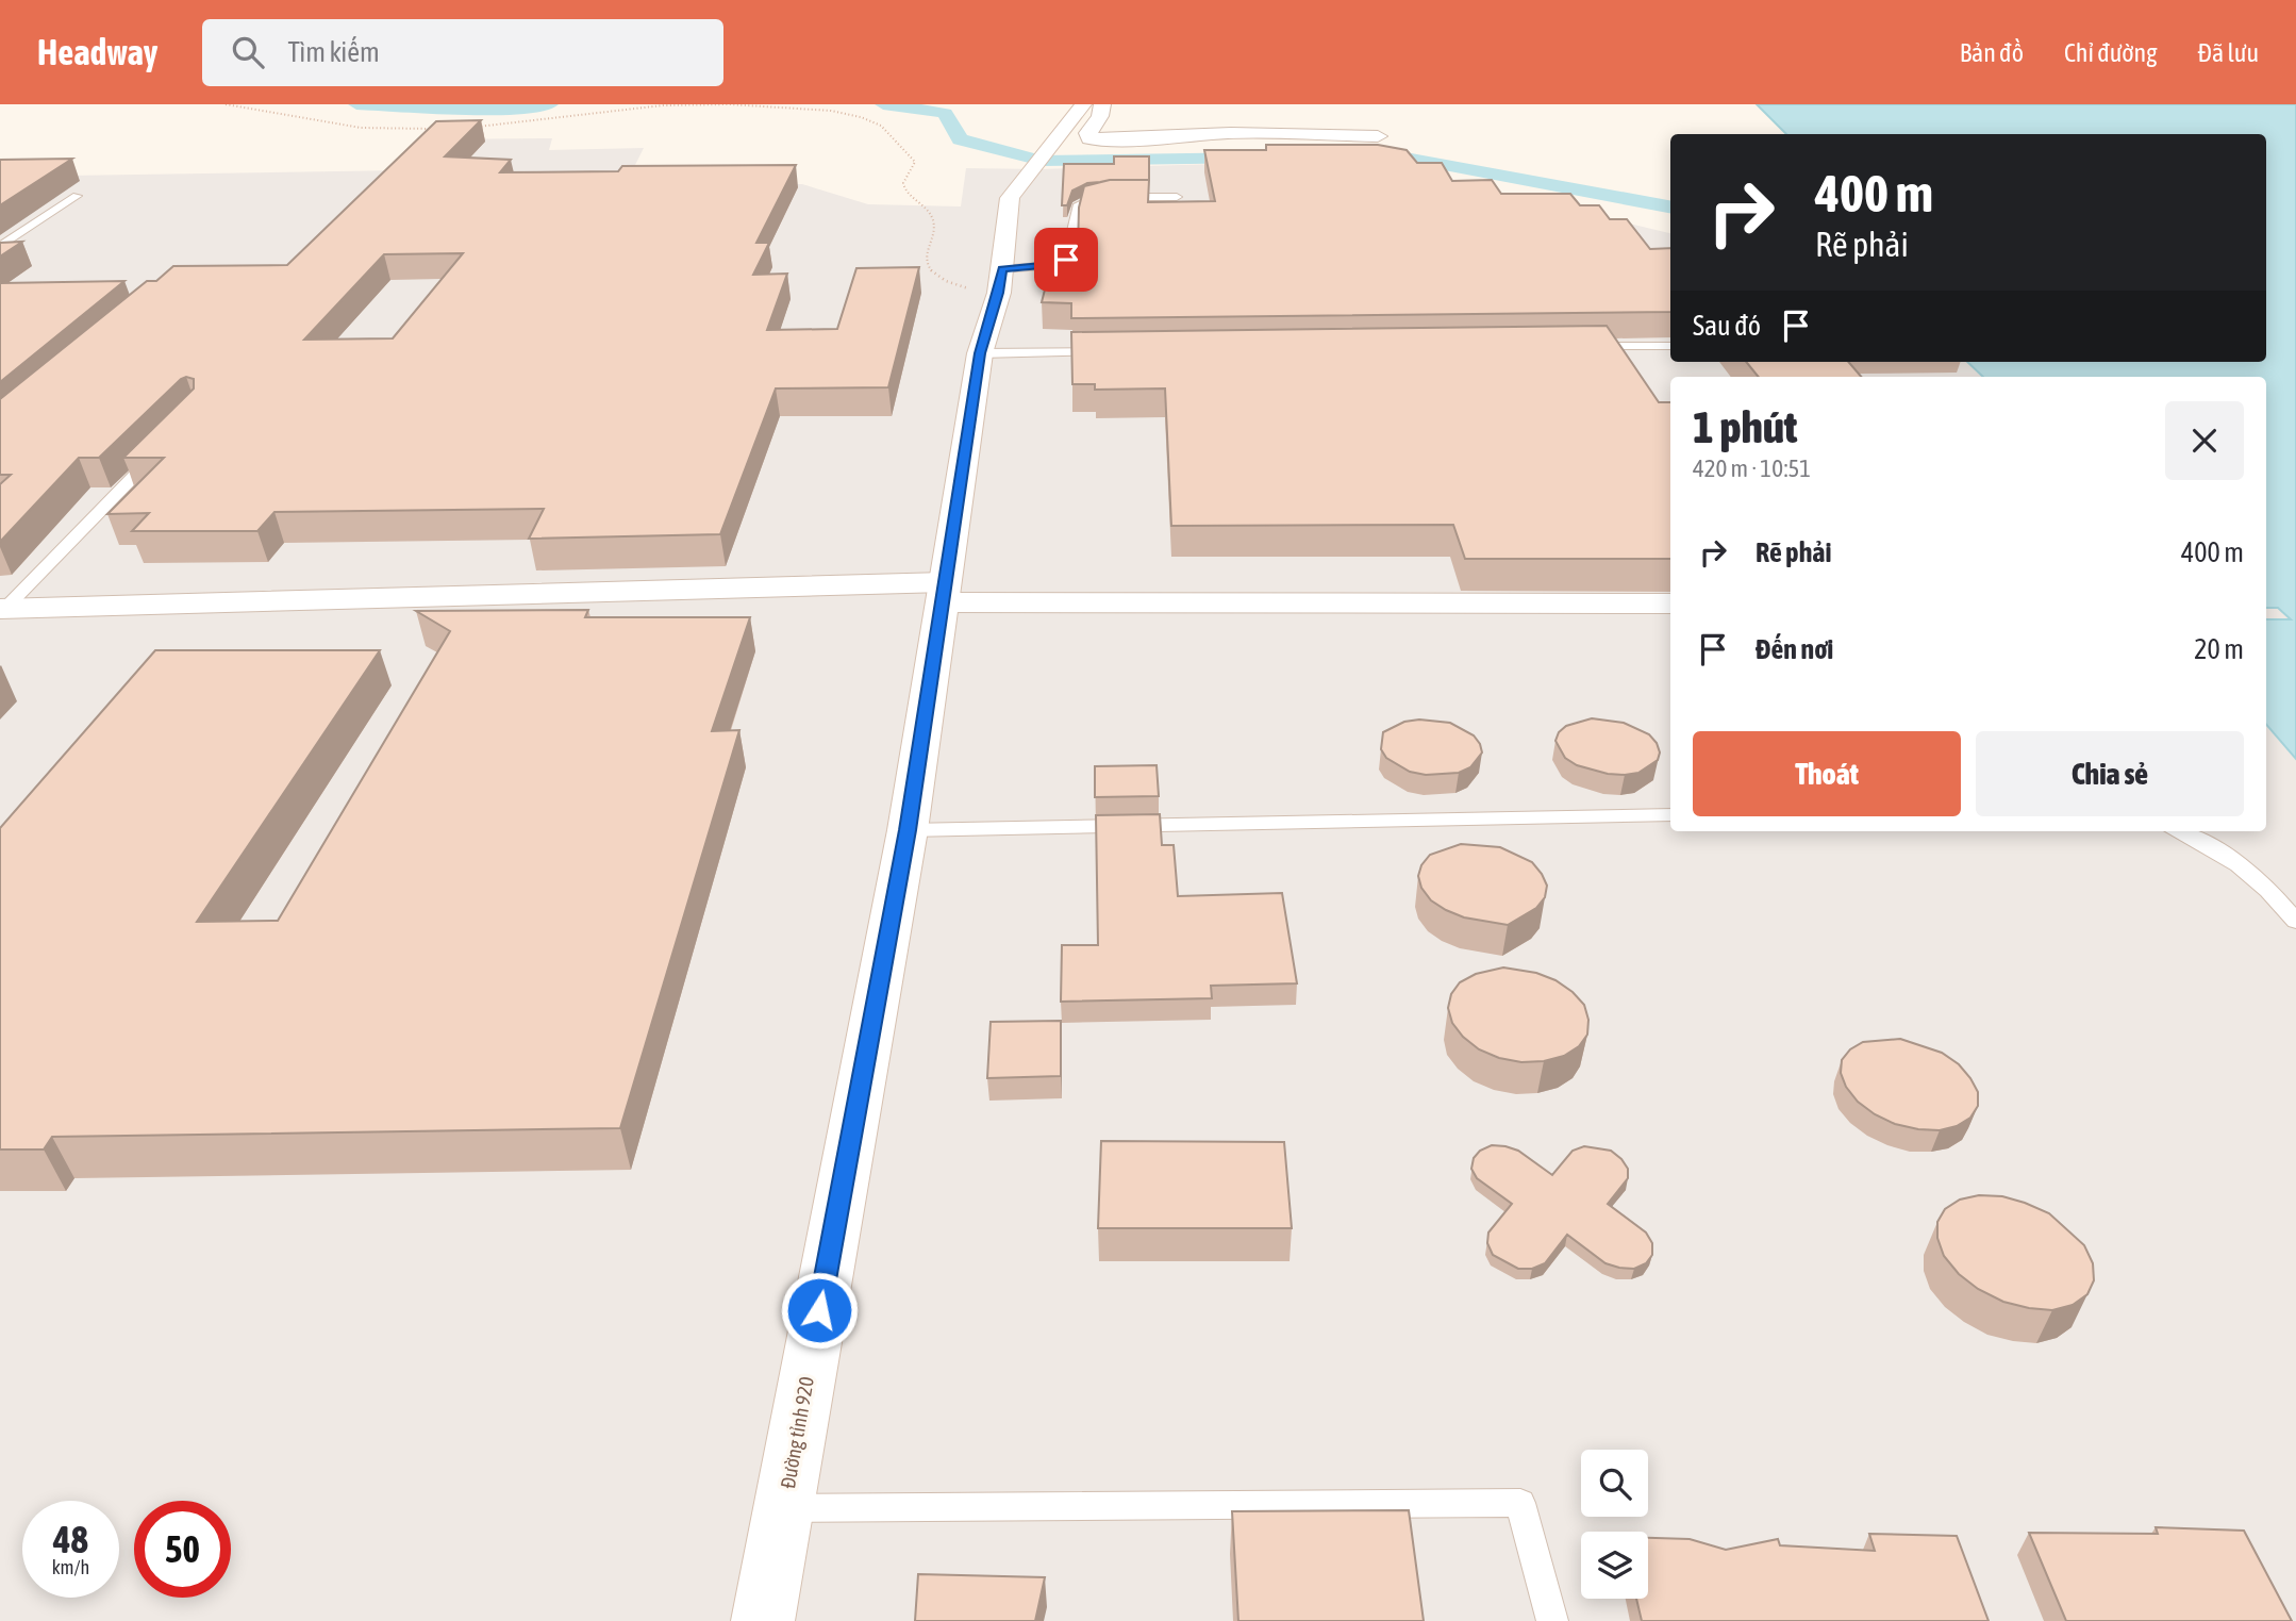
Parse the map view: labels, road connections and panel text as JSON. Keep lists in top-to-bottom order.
{
  "streets": {
    "main road": ["Đường tỉnh 920"]
  },
  "page": {
    "header": "Headway",
    "search": "Tìm kiếm",
    "nav": ["Bản đồ", "Chỉ đường", "Đã lưu"],
    "turn": ["400 m", "Rẽ phải"],
    "then": "Sau đó",
    "heading": ["1 phút", "420 m · 10:51"],
    "list": [
      {
        "name": "Rẽ phải",
        "value": "400 m"
      },
      {
        "name": "Đến nơi",
        "value": "20 m"
      }
    ],
    "buttons": ["Thoát", "Chia sẻ"],
    "speed": "48 km/h",
    "limit": "50"
  }
}
